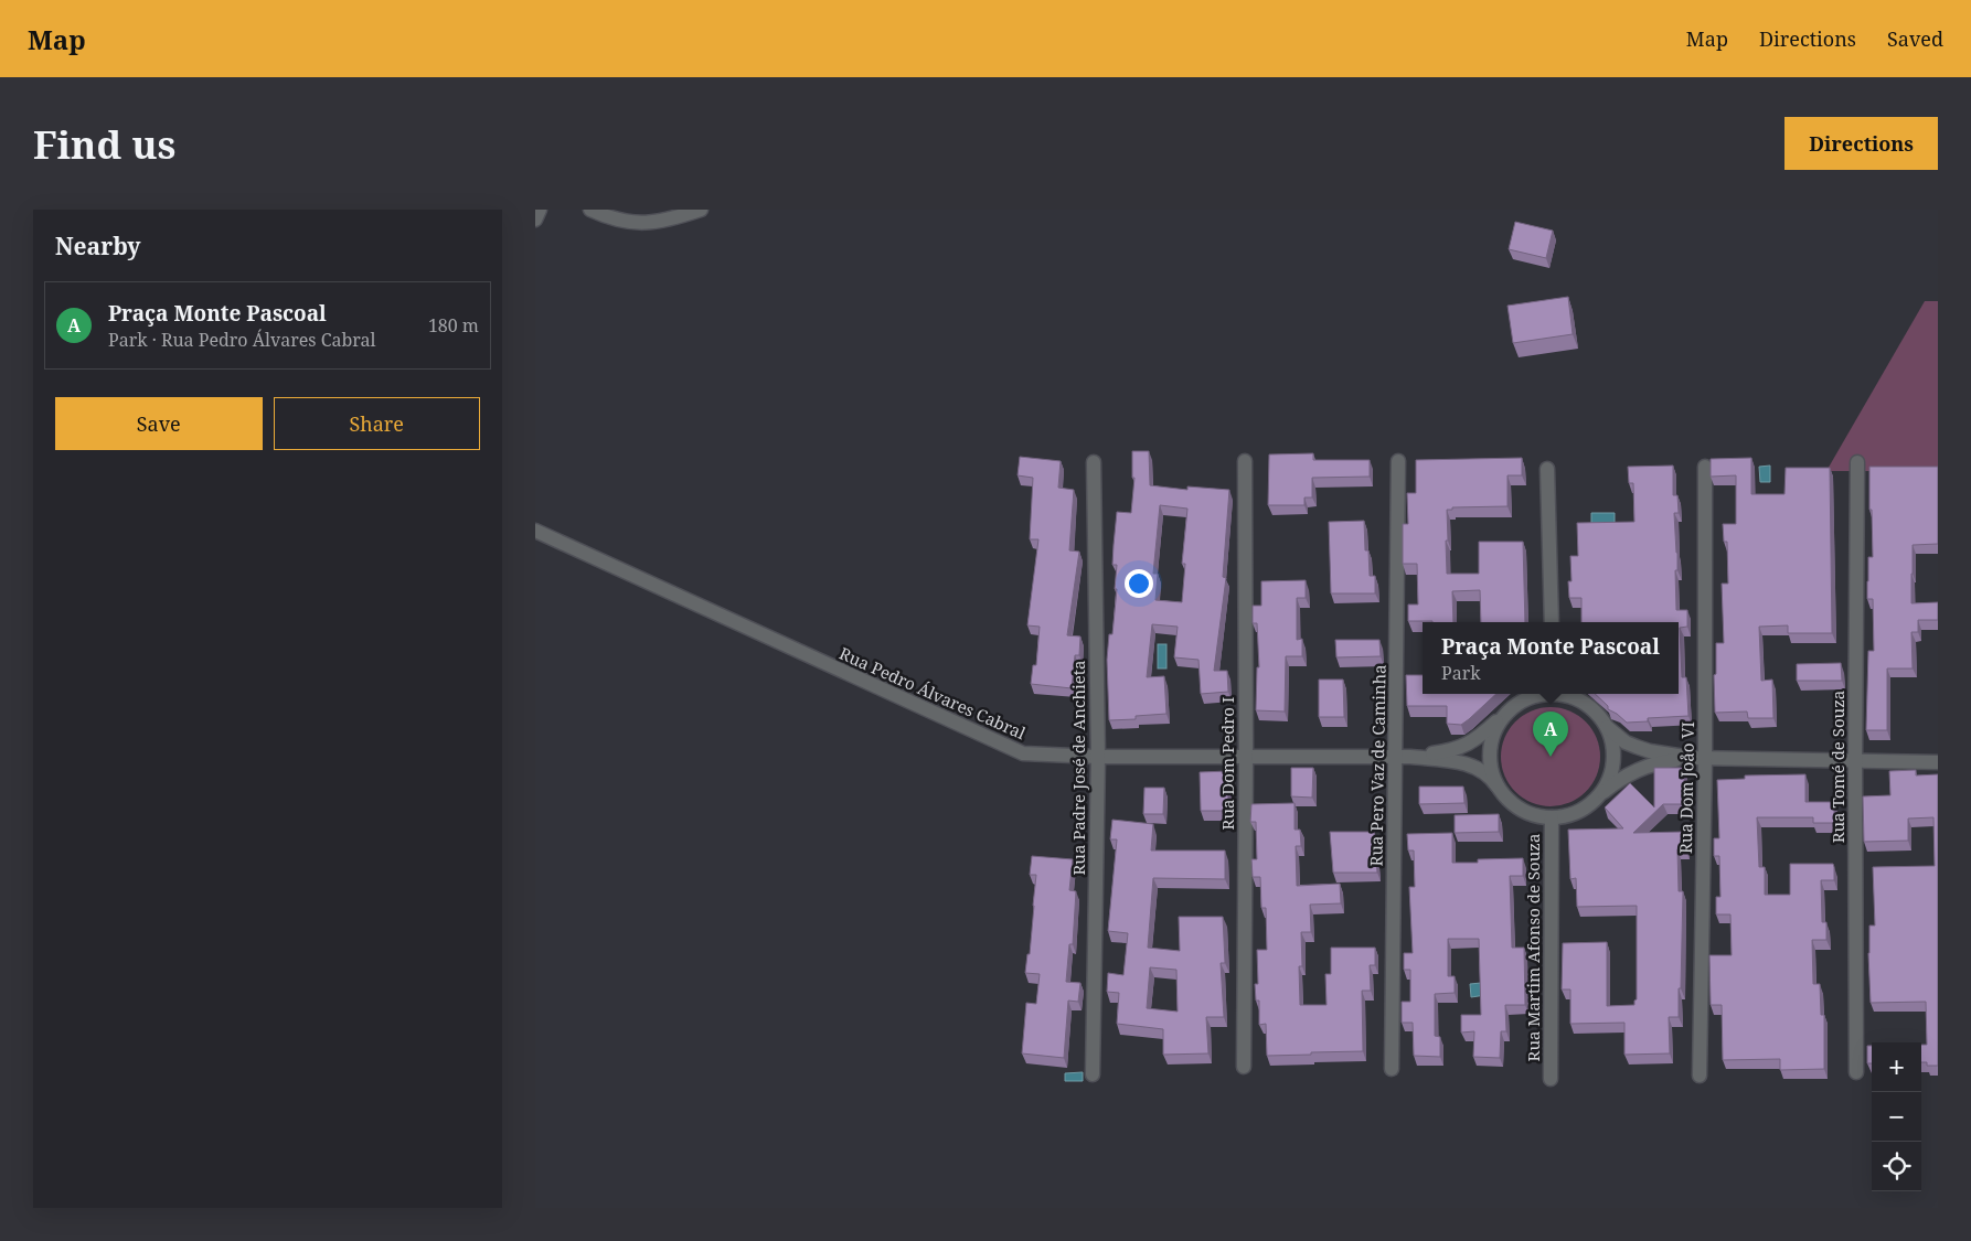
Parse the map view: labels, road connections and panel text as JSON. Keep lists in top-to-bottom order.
{
  "streets": {
    "street": [
      "Rua Pedro Álvares Cabral",
      "Rua Dom Pedro I",
      "Rua Pero Vaz de Caminha",
      "Rua Tomé de Souza",
      "Rua Padre José de Anchieta",
      "Rua Dom Joåo VI",
      "Rua Martim Afonso de Souza"
    ]
  },
  "crossings": [
    ["Rua Pedro Álvares Cabral", "Rua Dom Pedro I"],
    ["Rua Pedro Álvares Cabral", "Rua Pero Vaz de Caminha"],
    ["Rua Pedro Álvares Cabral", "Rua Padre José de Anchieta"]
  ],
  "page": {
    "header": "Map",
    "nav": ["Map", "Directions", "Saved"],
    "buttons": [
      "Directions",
      ["Save", "Share"]
    ],
    "title": "Find us",
    "heading": "Nearby",
    "list": [
      {
        "mark": "A",
        "name": "Praça Monte Pascoal",
        "note": "Park · Rua Pedro Álvares Cabral",
        "value": "180 m"
      }
    ],
    "popup": ["Praça Monte Pascoal", "Park"],
    "pins": "A",
    "map_buttons": ["+", "−"]
  }
}
